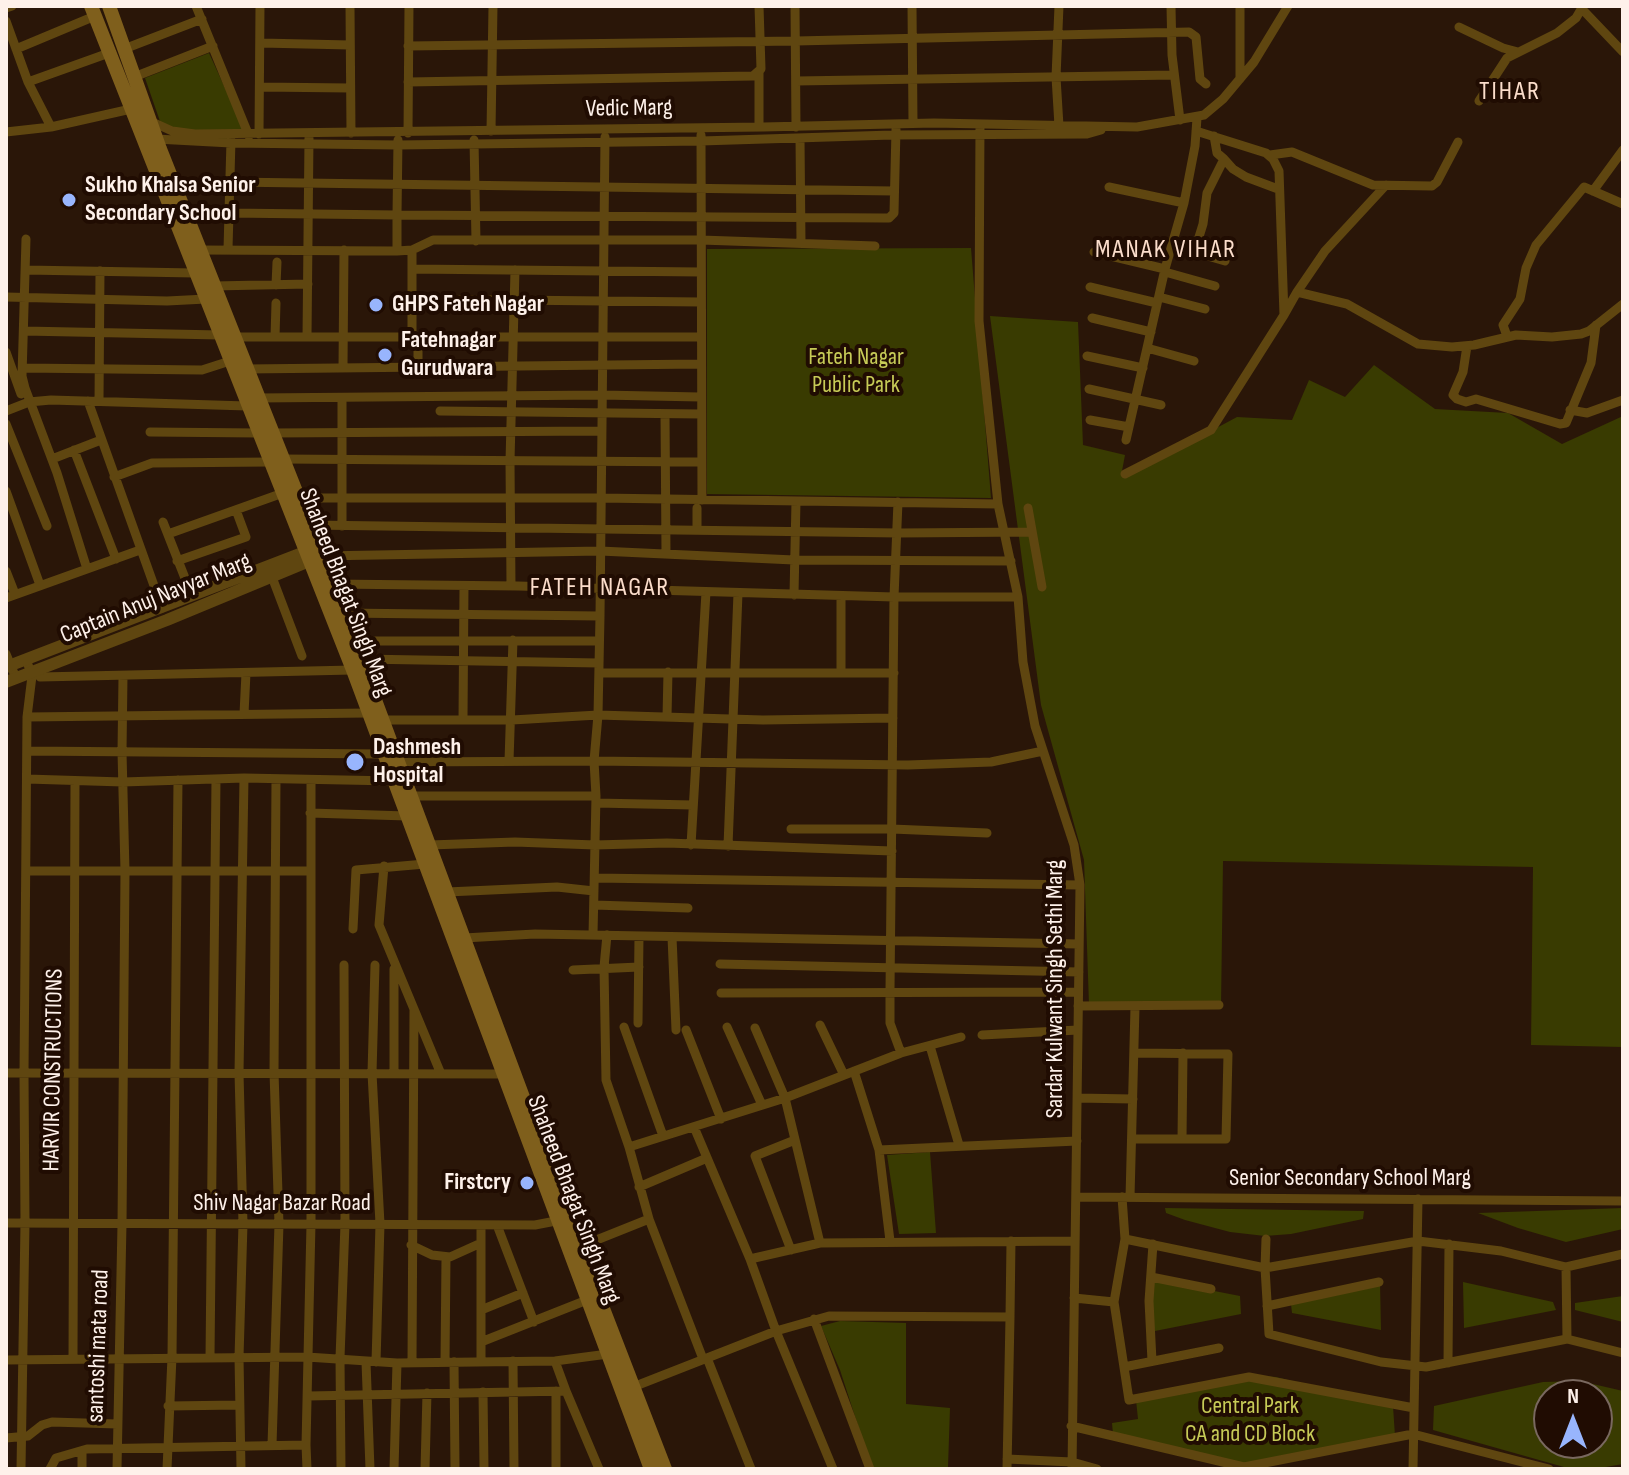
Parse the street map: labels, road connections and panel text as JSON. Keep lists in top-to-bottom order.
{
  "streets": {
    "main road": ["Shaheed Bhagat Singh Marg"],
    "street": [
      "Vedic Marg",
      "Captain Anuj Nayyar Marg",
      "Sardar Kulwant Singh Sethi Marg",
      "HARVIR CONSTRUCTIONS",
      "Senior Secondary School Marg",
      "Shiv Nagar Bazar Road",
      "santoshi mata road"
    ]
  },
  "crossings": [
    ["Vedic Marg", "Shaheed Bhagat Singh Marg"],
    ["Vedic Marg", "Sardar Kulwant Singh Sethi Marg"],
    ["Shaheed Bhagat Singh Marg", "Captain Anuj Nayyar Marg"],
    ["Shaheed Bhagat Singh Marg", "Shiv Nagar Bazar Road"],
    ["Sardar Kulwant Singh Sethi Marg", "Senior Secondary School Marg"],
    ["HARVIR CONSTRUCTIONS", "Shiv Nagar Bazar Road"],
    ["Shiv Nagar Bazar Road", "santoshi mata road"]
  ],
  "districts": ["TIHAR", "MANAK VIHAR", "FATEH NAGAR"],
  "parks": ["Fateh Nagar Public Park", "Central Park CA and CD Block"],
  "places": [
    "Sukho Khalsa Senior Secondary School",
    "GHPS Fateh Nagar",
    "Fatehnagar Gurudwara",
    "Dashmesh Hospital",
    "Firstcry"
  ],
  "north": "top"
}
